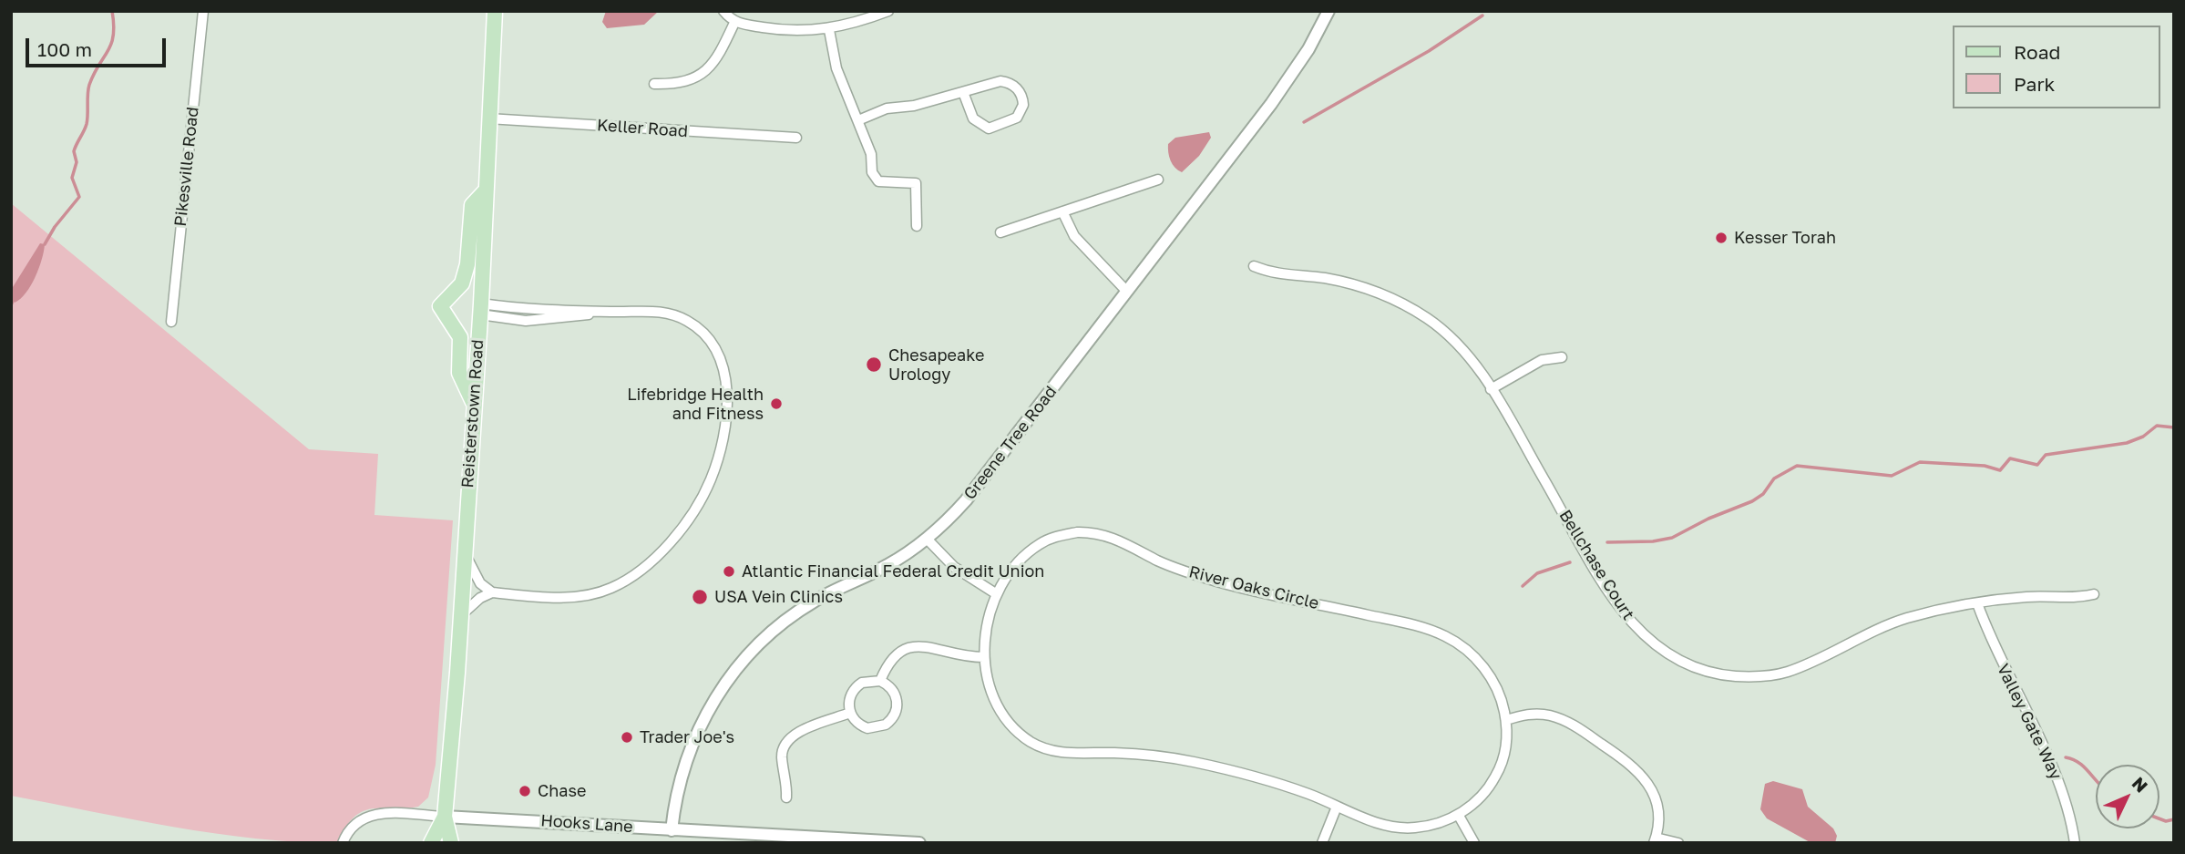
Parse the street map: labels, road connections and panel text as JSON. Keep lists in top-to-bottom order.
{
  "streets": {
    "main road": ["Reisterstown Road"],
    "street": [
      "Keller Road",
      "Pikesville Road",
      "Greene Tree Road",
      "Bellchase Court",
      "River Oaks Circle",
      "Valley Gate Way",
      "Hooks Lane"
    ]
  },
  "crossings": [
    ["Keller Road", "Reisterstown Road"],
    ["Reisterstown Road", "Hooks Lane"],
    ["Greene Tree Road", "Hooks Lane"],
    ["Bellchase Court", "Valley Gate Way"]
  ],
  "places": [
    "Kesser Torah",
    "Chesapeake Urology",
    "Lifebridge Health and Fitness",
    "Atlantic Financial Federal Credit Union",
    "USA Vein Clinics",
    "Trader Joe's",
    "Chase"
  ],
  "legend": ["Road", "Park"],
  "scale_bar": "100 m",
  "north": "top right"
}
